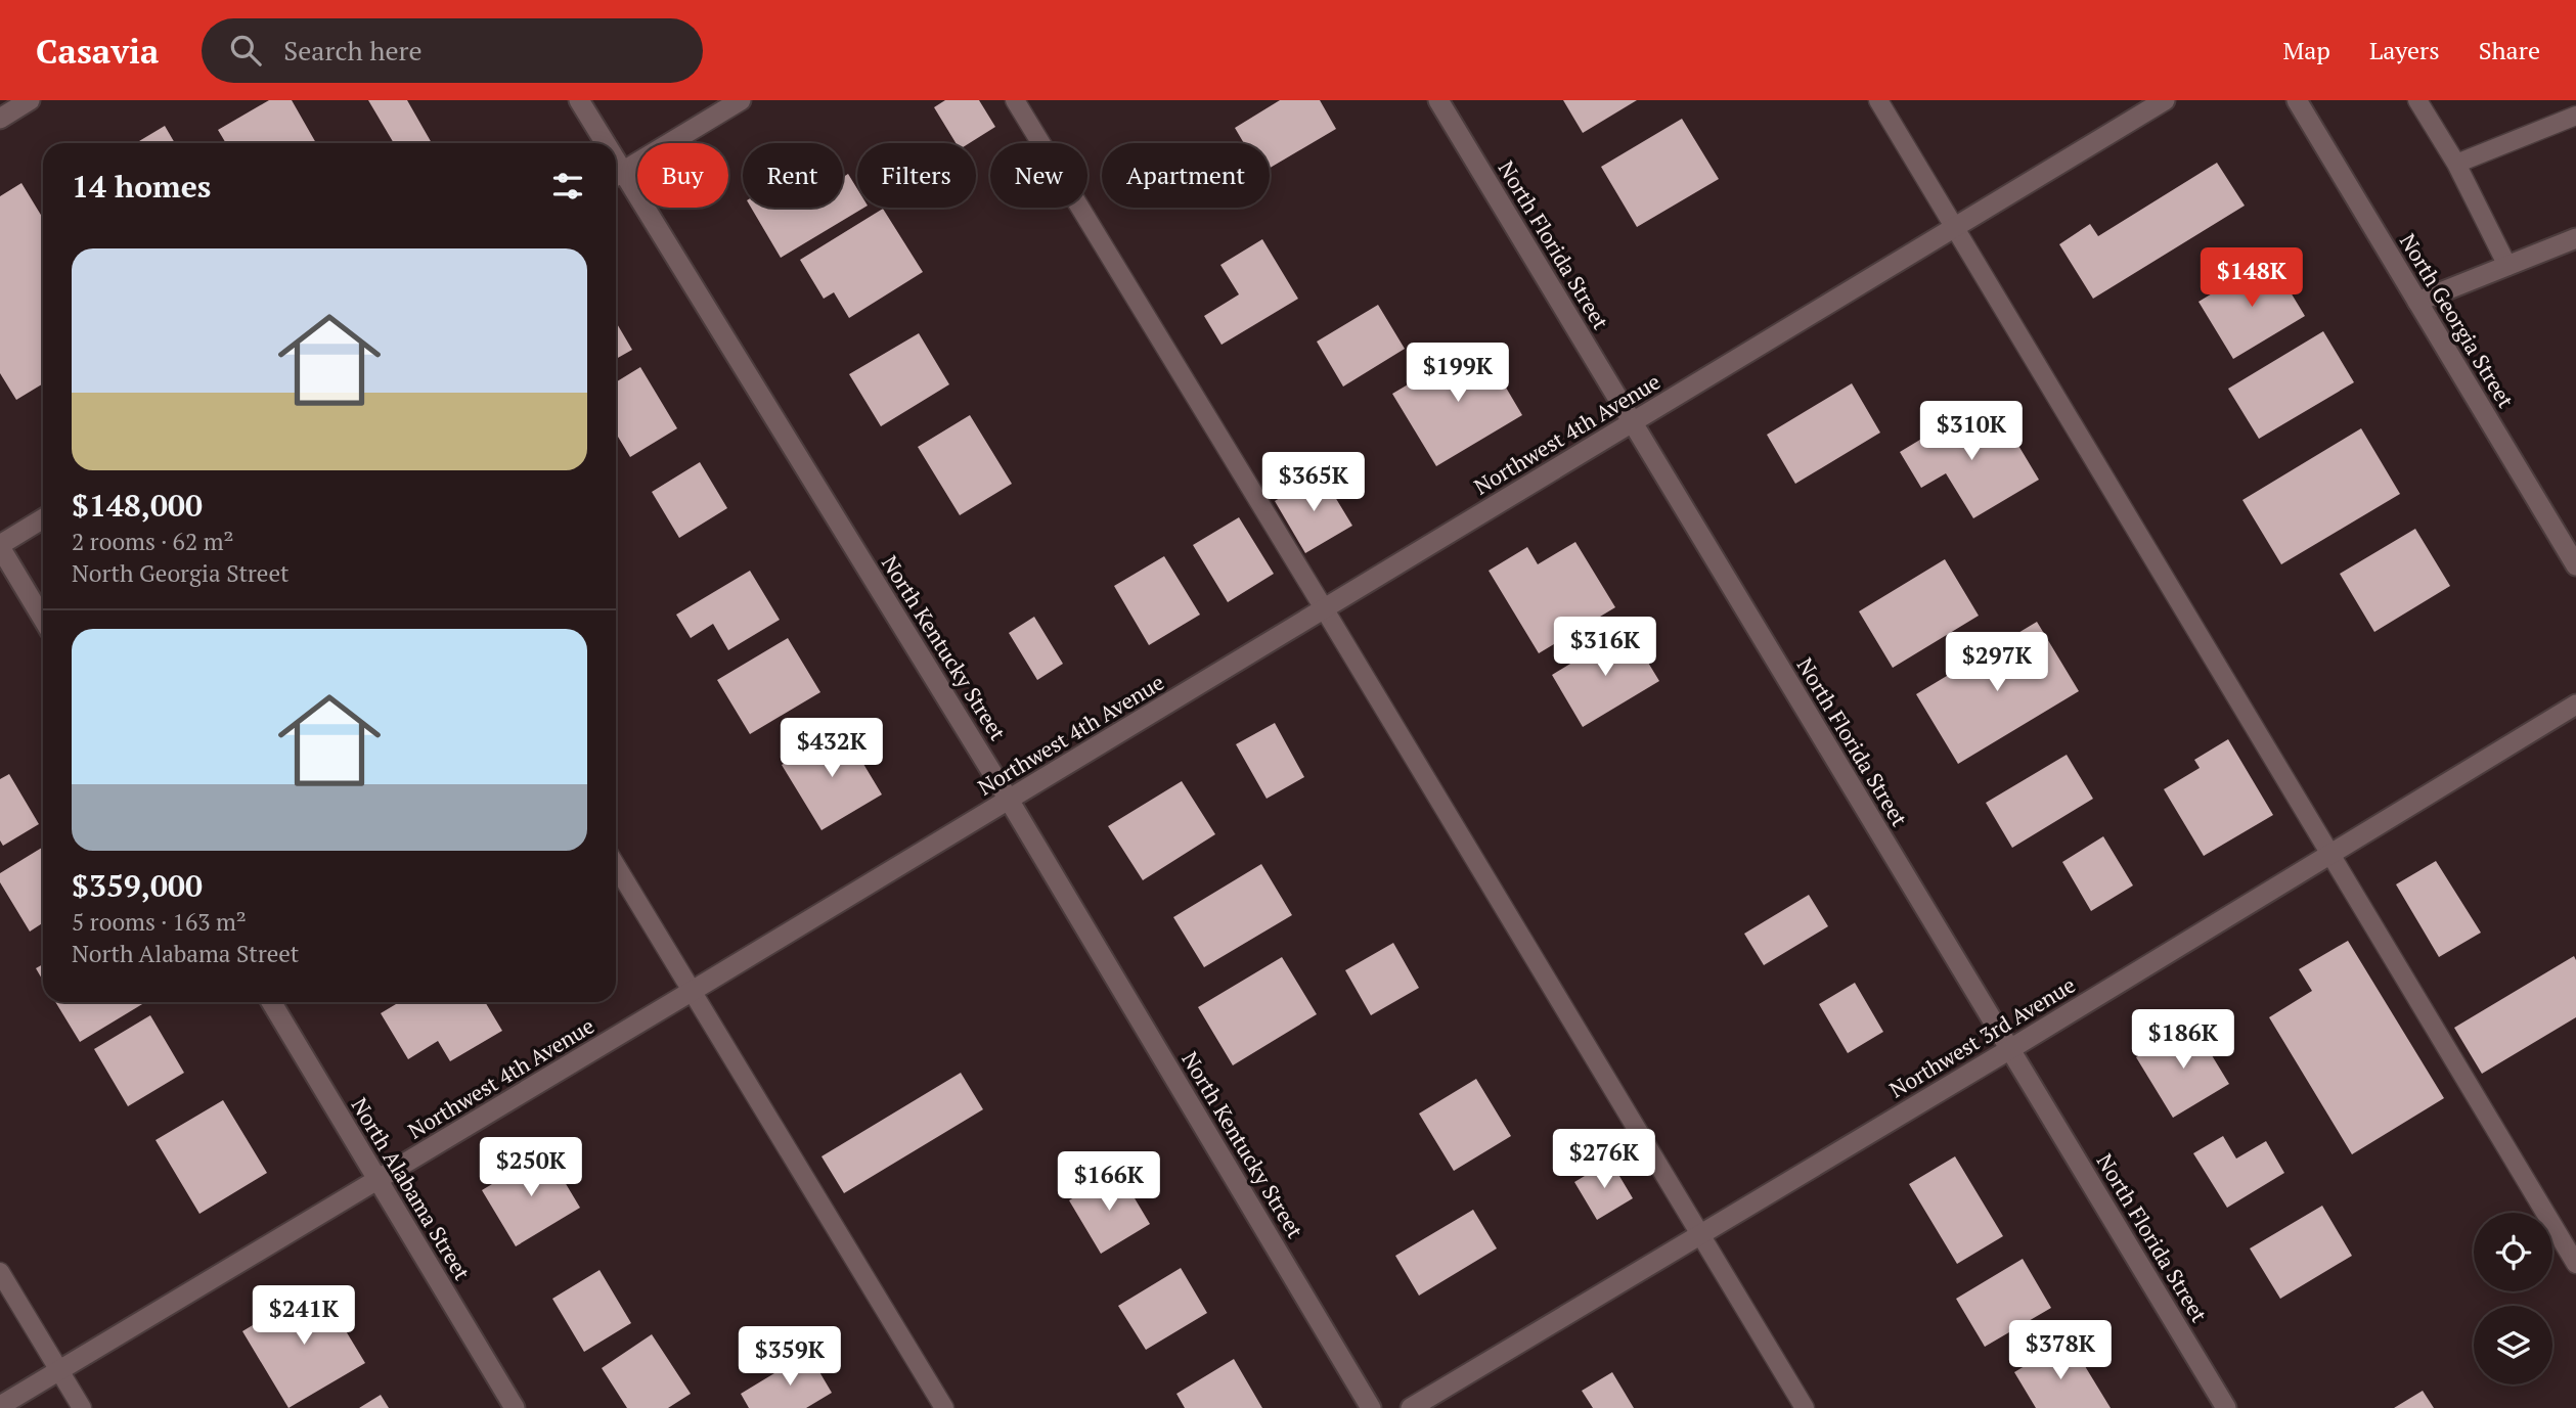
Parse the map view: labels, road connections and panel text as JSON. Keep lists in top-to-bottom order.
{
  "streets": {
    "street": [
      "North Florida Street",
      "North Georgia Street",
      "Northwest 4th Avenue",
      "North Kentucky Street",
      "Northwest 3rd Avenue",
      "North Alabama Street"
    ]
  },
  "crossings": [
    ["North Florida Street", "Northwest 4th Avenue"],
    ["North Florida Street", "Northwest 3rd Avenue"],
    ["Northwest 4th Avenue", "North Kentucky Street"],
    ["Northwest 4th Avenue", "North Alabama Street"]
  ],
  "page": {
    "header": "Casavia",
    "search": "Search here",
    "nav": ["Map", "Layers", "Share"],
    "chip": [
      "Buy",
      "Rent",
      "Filters",
      "New",
      "Apartment"
    ],
    "heading": "14 homes",
    "list": [
      {
        "name": "$148,000",
        "note": "2 rooms · 62 m² · North Georgia Street"
      },
      {
        "name": "$359,000",
        "note": "5 rooms · 163 m² · North Alabama Street"
      }
    ],
    "price": [
      "$148K",
      "$199K",
      "$310K",
      "$365K",
      "$316K",
      "$297K",
      "$432K",
      "$186K",
      "$276K",
      "$250K",
      "$166K",
      "$241K",
      "$378K",
      "$359K"
    ]
  }
}
